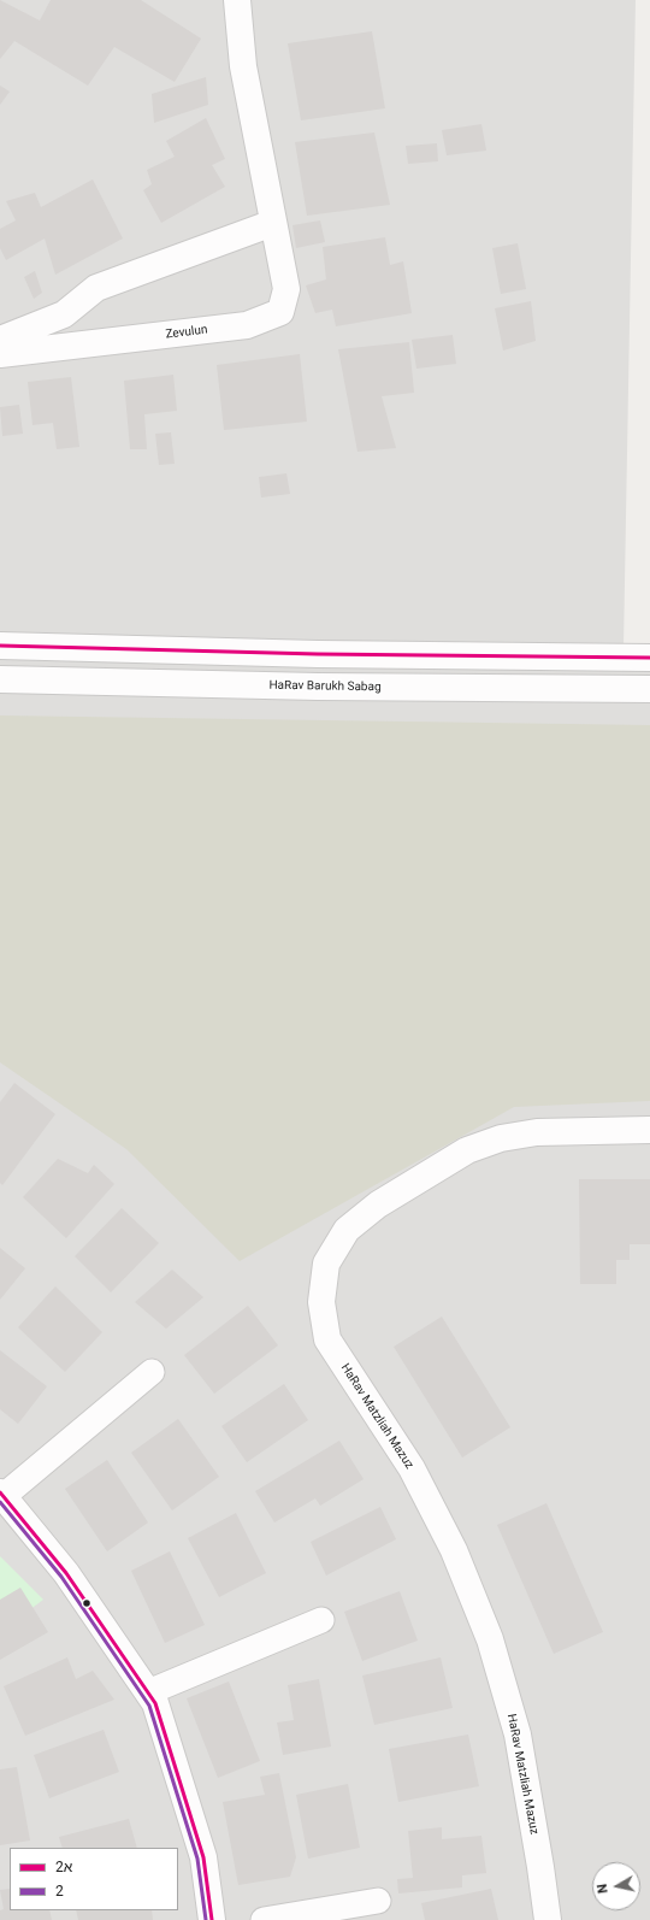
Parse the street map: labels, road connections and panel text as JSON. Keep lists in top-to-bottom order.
{
  "streets": {
    "street": ["Zevulun", "HaRav Barukh Sabag", "HaRav Matzliah Mazuz"]
  },
  "lines": ["transit line 2א", "transit line 2"],
  "legend": ["2א", "2"],
  "north": "left"
}
